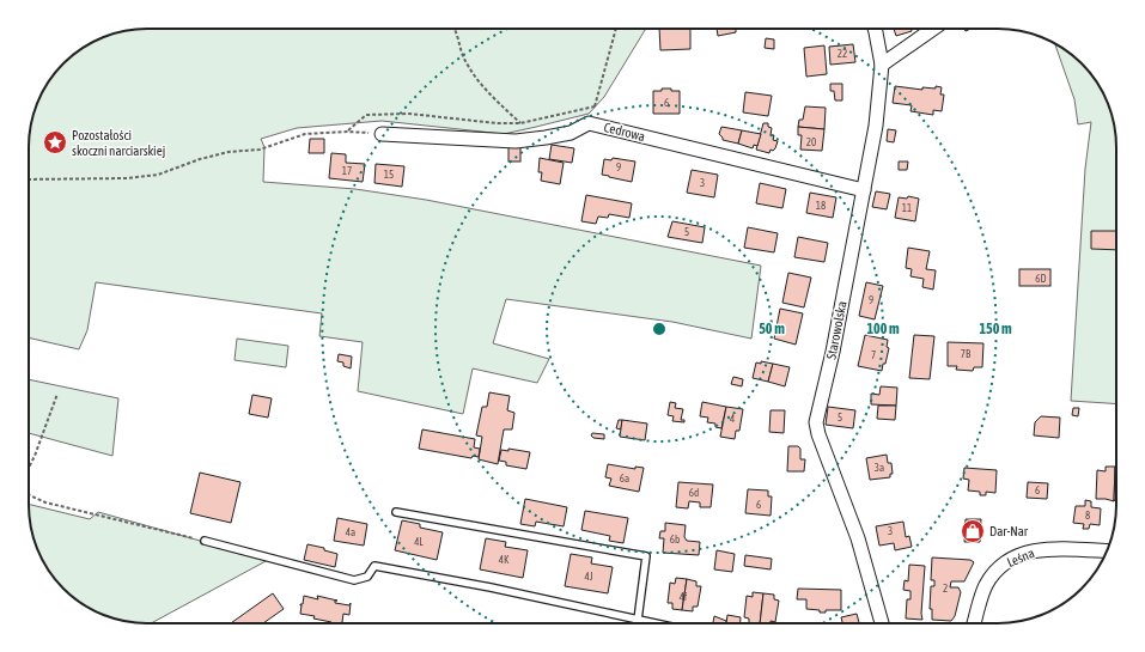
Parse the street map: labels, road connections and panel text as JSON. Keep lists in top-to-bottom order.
{
  "streets": {
    "street": ["Cedrowa", "Starowolska", "Leśna"]
  },
  "crossings": [
    ["Cedrowa", "Starowolska"]
  ],
  "places": {
    "place": ["Pozostałości skoczni narciarskiej"],
    "shop": ["Dar-Nar"]
  },
  "house_numbers": [
    "22",
    "6",
    "20",
    "9",
    "17",
    "15",
    "3",
    "18",
    "11",
    "5",
    "6D",
    "9",
    "7B",
    "7",
    "5",
    "4",
    "3a",
    "6a",
    "6",
    "6d",
    "6",
    "8",
    "3",
    "4a",
    "6b",
    "4L",
    "4K",
    "4J",
    "2",
    "4f"
  ],
  "rings": ["50 m", "100 m", "150 m"]
}
